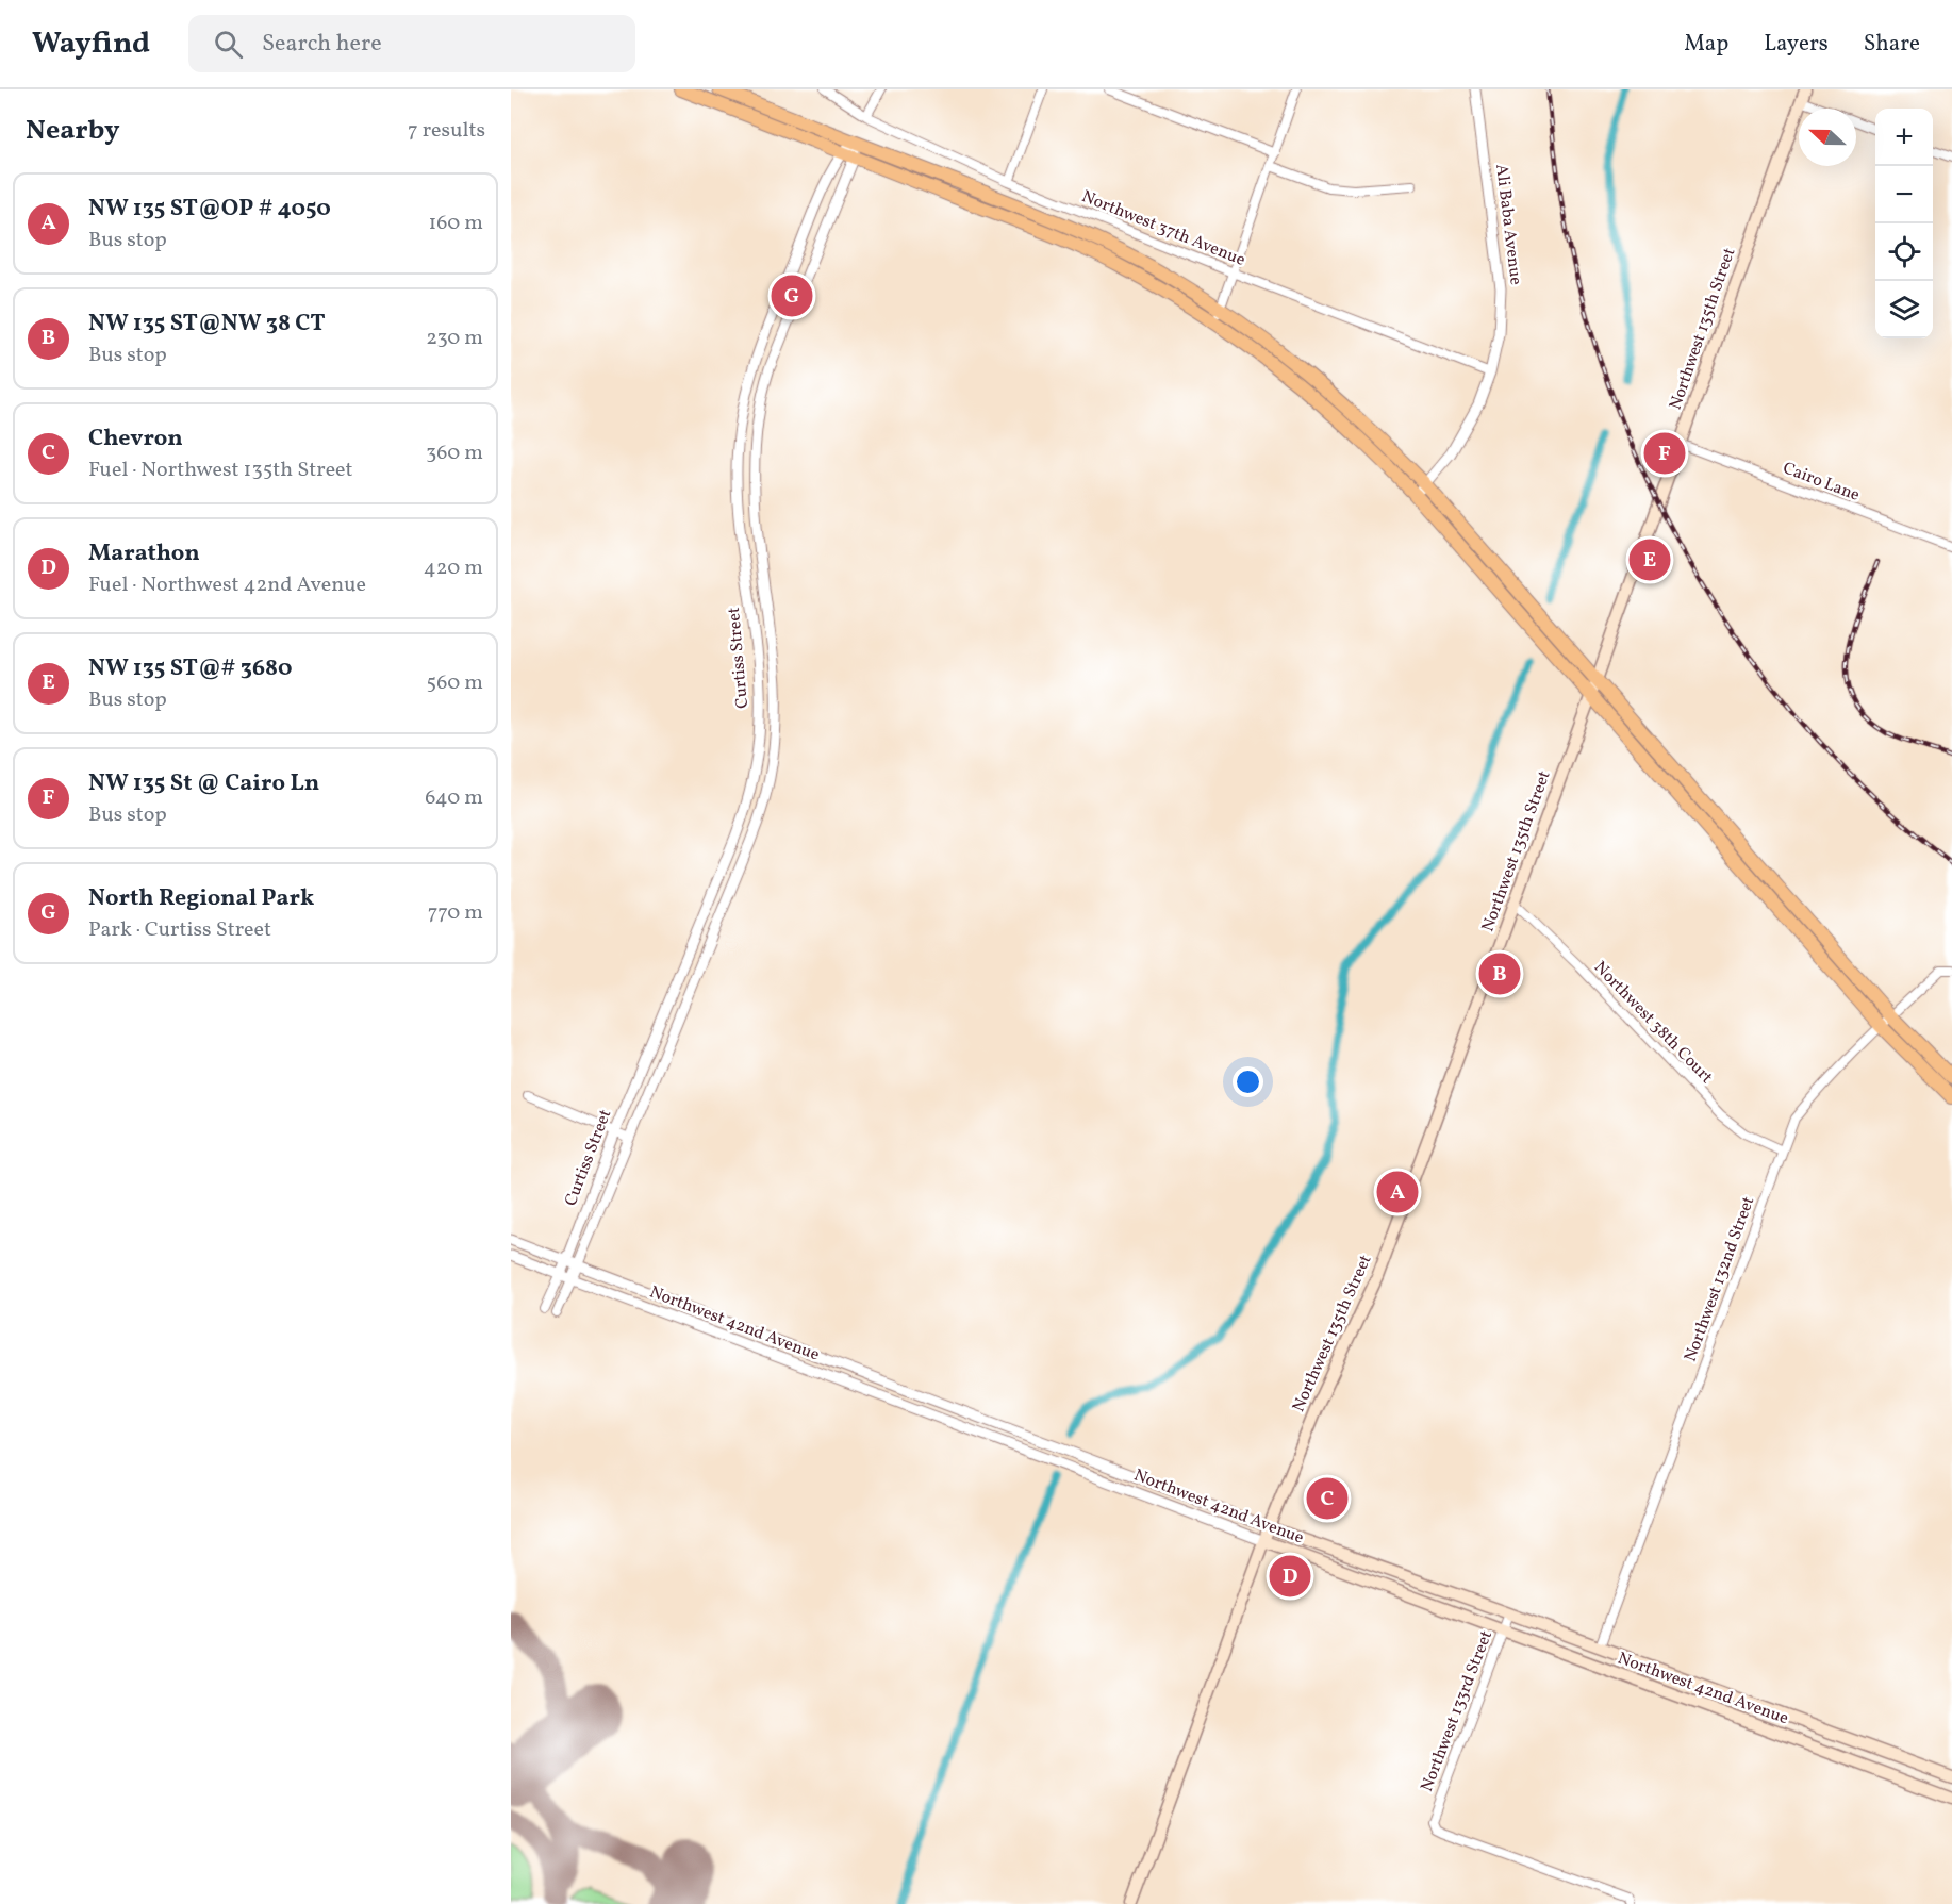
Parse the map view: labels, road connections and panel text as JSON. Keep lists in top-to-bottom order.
{
  "streets": {
    "main road": ["Northwest 135th Street", "Northwest 42nd Avenue"],
    "street": [
      "Ali Baba Avenue",
      "Northwest 37th Avenue",
      "Cairo Lane",
      "Curtiss Street",
      "Northwest 38th Court",
      "Northwest 132nd Street",
      "Northwest 133rd Street"
    ]
  },
  "crossings": [
    ["Ali Baba Avenue", "Northwest 37th Avenue"],
    ["Northwest 135th Street", "Cairo Lane"],
    ["Northwest 135th Street", "Northwest 38th Court"],
    ["Northwest 135th Street", "Northwest 42nd Avenue"],
    ["Curtiss Street", "Northwest 42nd Avenue"],
    ["Northwest 38th Court", "Northwest 132nd Street"],
    ["Northwest 132nd Street", "Northwest 42nd Avenue"],
    ["Northwest 42nd Avenue", "Northwest 133rd Street"]
  ],
  "north": "left",
  "page": {
    "header": "Wayfind",
    "search": "Search here",
    "nav": ["Map", "Layers", "Share"],
    "heading": ["Nearby", "7 results"],
    "map_buttons": ["+", "−"],
    "list": [
      {
        "mark": "A",
        "name": "NW 135 ST@OP # 4050",
        "note": "Bus stop",
        "value": "160 m"
      },
      {
        "mark": "B",
        "name": "NW 135 ST@NW 38 CT",
        "note": "Bus stop",
        "value": "230 m"
      },
      {
        "mark": "C",
        "name": "Chevron",
        "note": "Fuel · Northwest 135th Street",
        "value": "360 m"
      },
      {
        "mark": "D",
        "name": "Marathon",
        "note": "Fuel · Northwest 42nd Avenue",
        "value": "420 m"
      },
      {
        "mark": "E",
        "name": "NW 135 ST@# 3680",
        "note": "Bus stop",
        "value": "560 m"
      },
      {
        "mark": "F",
        "name": "NW 135 St @ Cairo Ln",
        "note": "Bus stop",
        "value": "640 m"
      },
      {
        "mark": "G",
        "name": "North Regional Park",
        "note": "Park · Curtiss Street",
        "value": "770 m"
      }
    ],
    "pins": [
      "G",
      "F",
      "E",
      "B",
      "A",
      "C",
      "D"
    ]
  }
}
